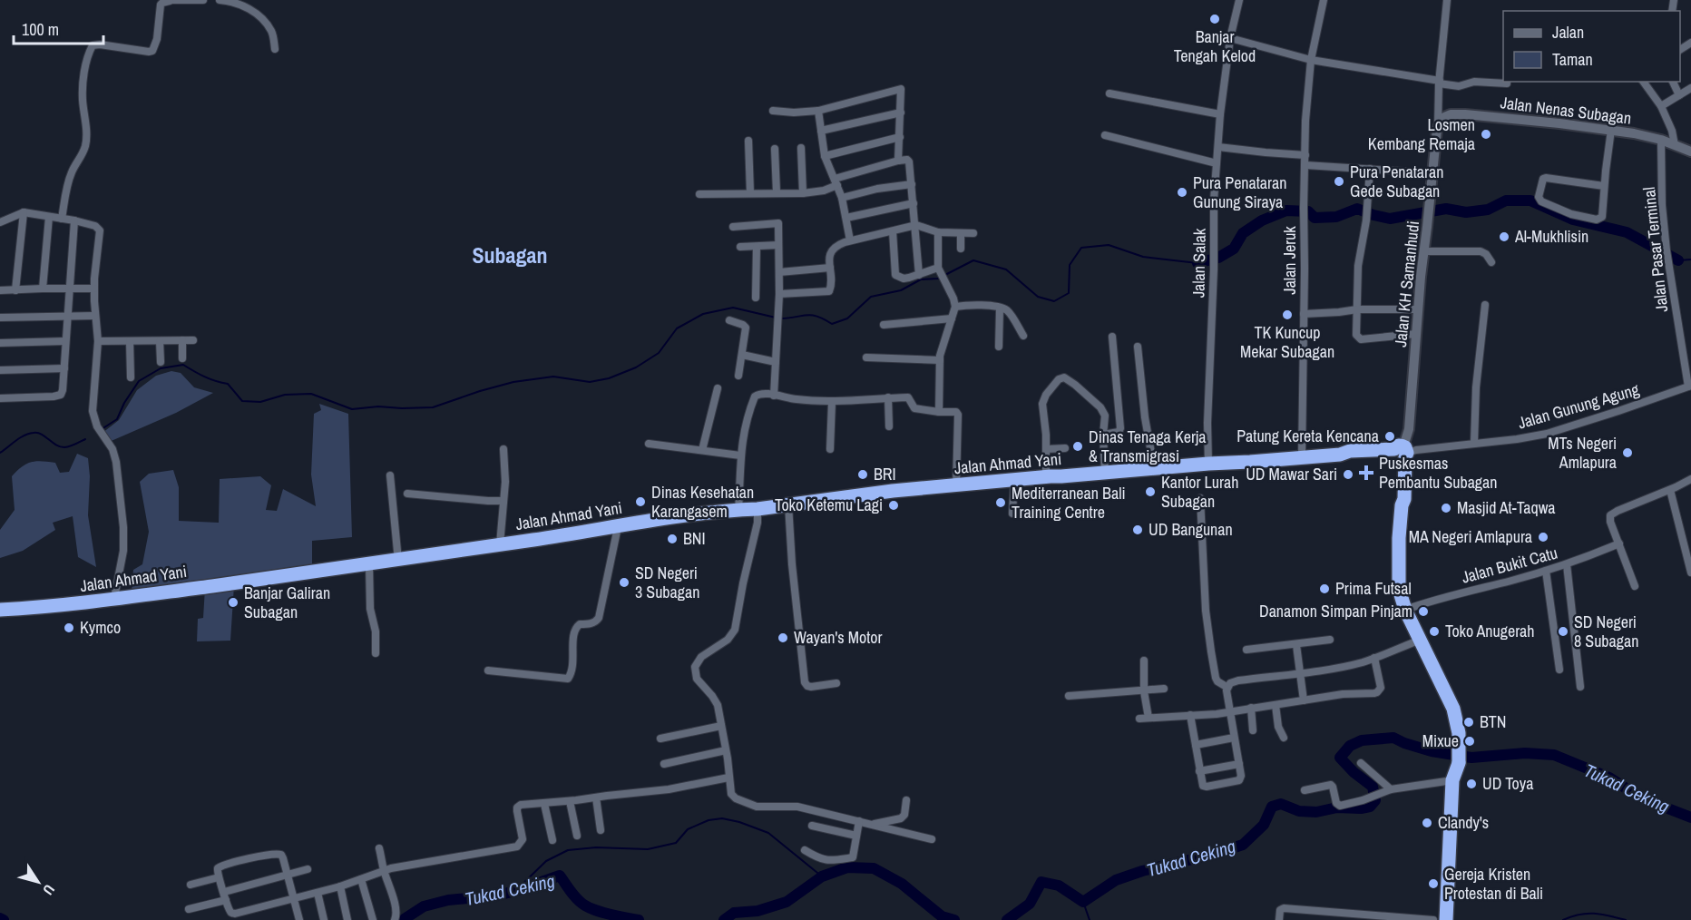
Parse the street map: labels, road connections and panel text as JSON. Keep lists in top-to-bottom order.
{
  "streets": {
    "highway": ["Jalan Ahmad Yani"],
    "main road": ["Jalan Nenas Subagan", "Jalan KH Samanhudi"],
    "street": [
      "Jalan Pasar Terminal",
      "Jalan Jeruk",
      "Jalan Salak",
      "Jalan Gunung Agung",
      "Jalan Bukit Catu"
    ]
  },
  "crossings": [
    ["Jalan Nenas Subagan", "Jalan Pasar Terminal"],
    ["Jalan Nenas Subagan", "Jalan KH Samanhudi"],
    ["Jalan Pasar Terminal", "Jalan Gunung Agung"],
    ["Jalan Jeruk", "Jalan Ahmad Yani"],
    ["Jalan Salak", "Jalan Ahmad Yani"],
    ["Jalan KH Samanhudi", "Jalan Gunung Agung"],
    ["Jalan KH Samanhudi", "Jalan Ahmad Yani"],
    ["Jalan Gunung Agung", "Jalan Ahmad Yani"]
  ],
  "districts": ["Subagan"],
  "water": ["Tukad Ceking"],
  "places": {
    "other": [
      "Banjar Tengah Kelod",
      "Losmen Kembang Remaja",
      "Pura Penataran Gede Subagan",
      "Pura Penataran Gunung Siraya",
      "Al-Mukhlisin",
      "TK Kuncup Mekar Subagan",
      "Patung Kereta Kencana",
      "Dinas Tenaga Kerja & Transmigrasi",
      "MTs Negeri Amlapura",
      "BRI",
      "UD Mawar Sari",
      "Kantor Lurah Subagan",
      "Dinas Kesehatan Karangasem",
      "Mediterranean Bali Training Centre",
      "Toko Ketemu Lagi",
      "Masjid At-Taqwa",
      "UD Bangunan",
      "MA Negeri Amlapura",
      "BNI",
      "SD Negeri 3 Subagan",
      "Prima Futsal",
      "Banjar Galiran Subagan",
      "Danamon Simpan Pinjam",
      "Kymco",
      "Toko Anugerah",
      "SD Negeri 8 Subagan",
      "Wayan's Motor",
      "BTN",
      "Mixue",
      "UD Toya",
      "Clandy's",
      "Gereja Kristen Protestan di Bali"
    ],
    "health": ["Puskesmas Pembantu Subagan"]
  },
  "legend": ["Jalan", "Taman"],
  "scale_bar": "100 m",
  "north": "bottom right"
}
